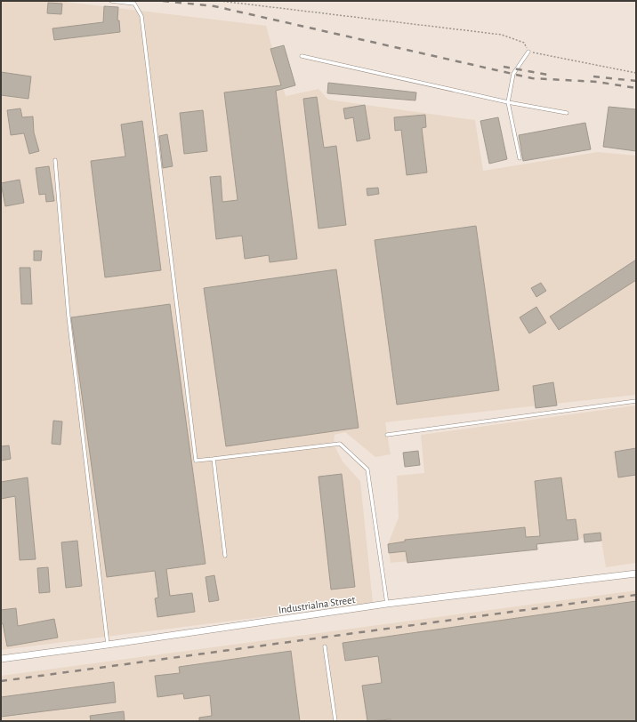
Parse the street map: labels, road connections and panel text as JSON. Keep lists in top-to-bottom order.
{
  "streets": {
    "street": ["Industrialna Street"]
  }
}
